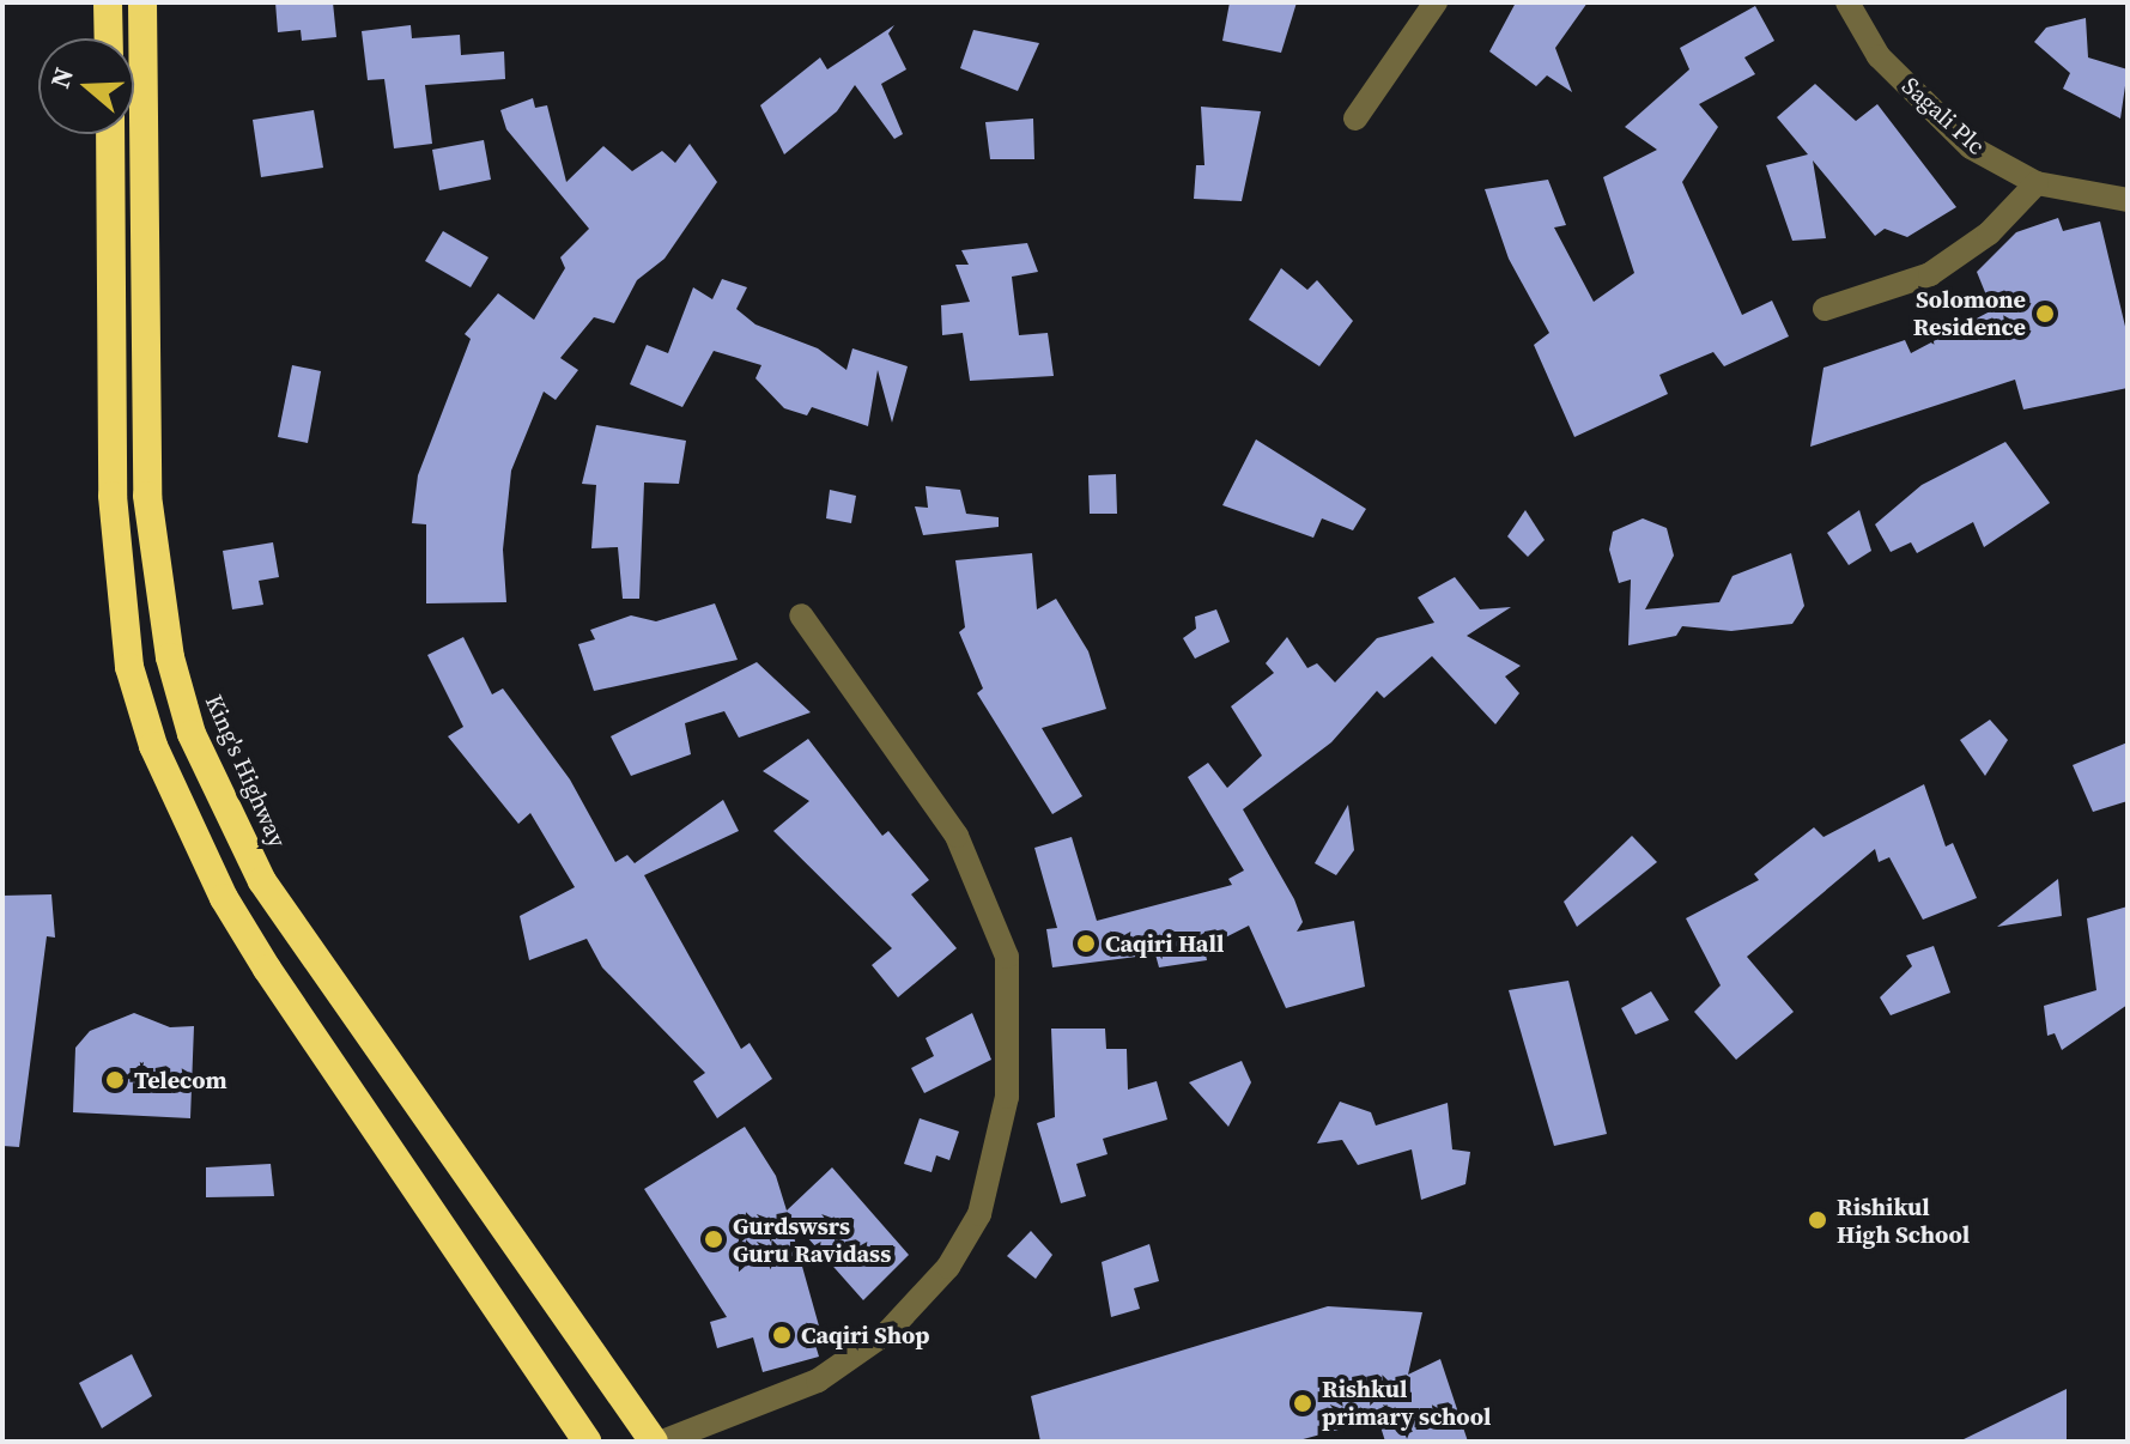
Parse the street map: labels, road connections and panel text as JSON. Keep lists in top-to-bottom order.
{
  "streets": {
    "highway": ["King's Highway"],
    "street": ["Sagali Plc"]
  },
  "places": [
    "Solomone Residence",
    "Caqiri Hall",
    "Telecom",
    "Rishikul High School",
    "Gurdswsrs Guru Ravidass",
    "Caqiri Shop",
    "Rishkul primary school"
  ],
  "north": "left"
}
